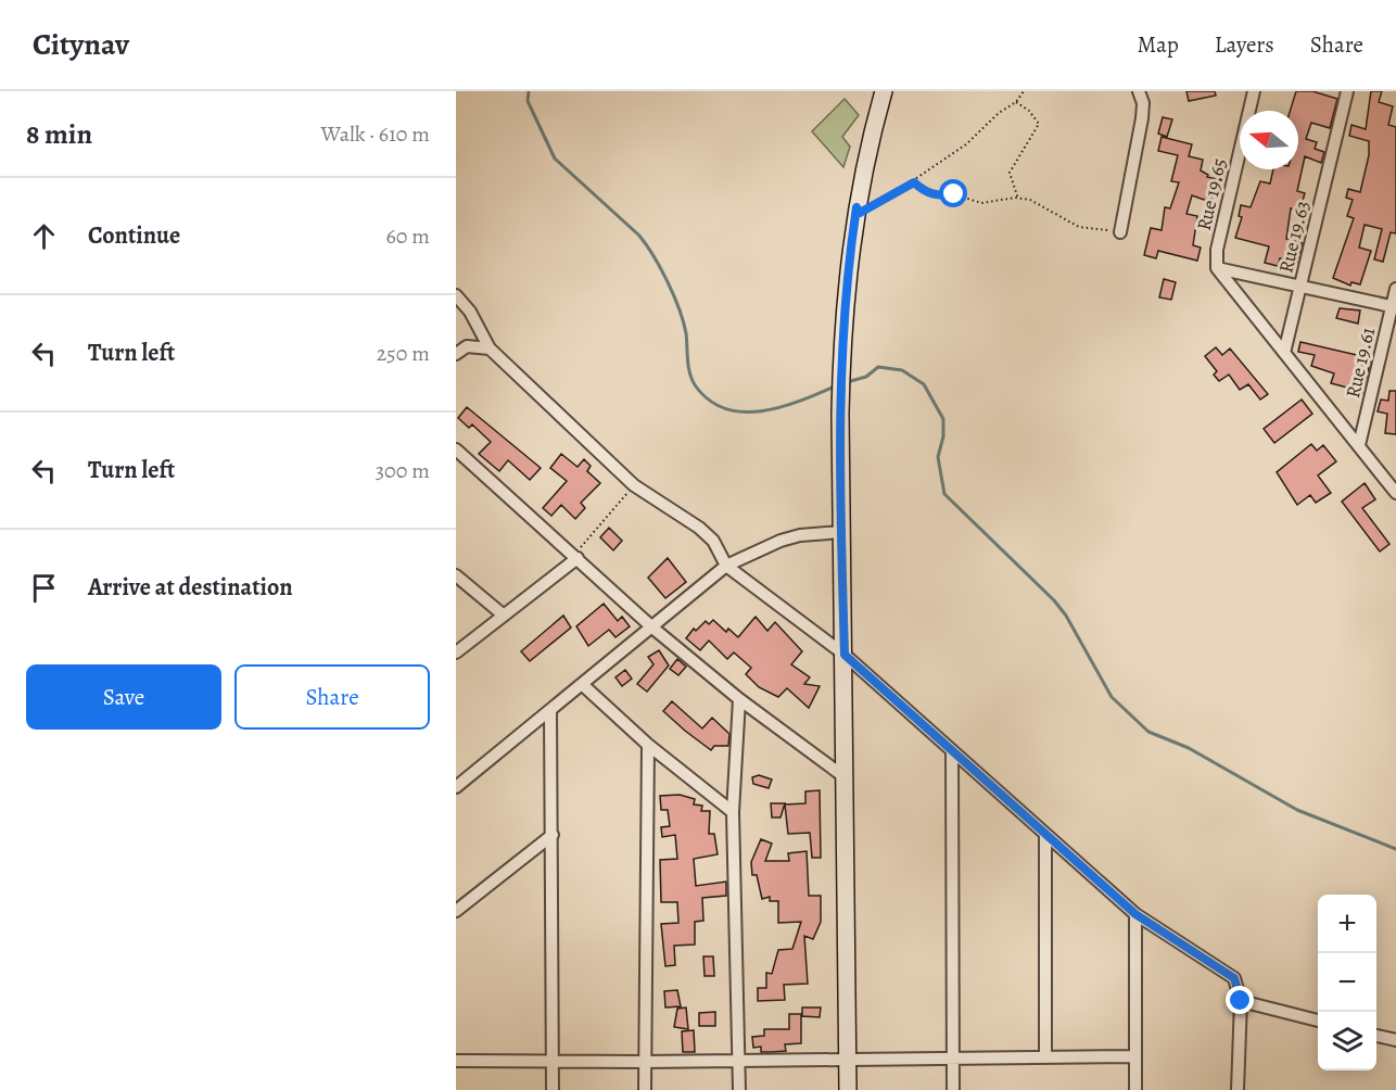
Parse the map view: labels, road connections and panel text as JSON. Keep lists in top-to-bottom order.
{
  "streets": {
    "street": ["Rue 19.65", "Rue 19.63", "Rue 19.61"]
  },
  "north": "left",
  "page": {
    "header": "Citynav",
    "nav": ["Map", "Layers", "Share"],
    "heading": ["8 min", "Walk · 610 m"],
    "list": [
      ["Continue", "60 m"],
      ["Turn left", "250 m"],
      ["Turn left", "300 m"],
      "Arrive at destination"
    ],
    "buttons": ["Save", "Share"],
    "map_buttons": ["+", "−"]
  }
}
